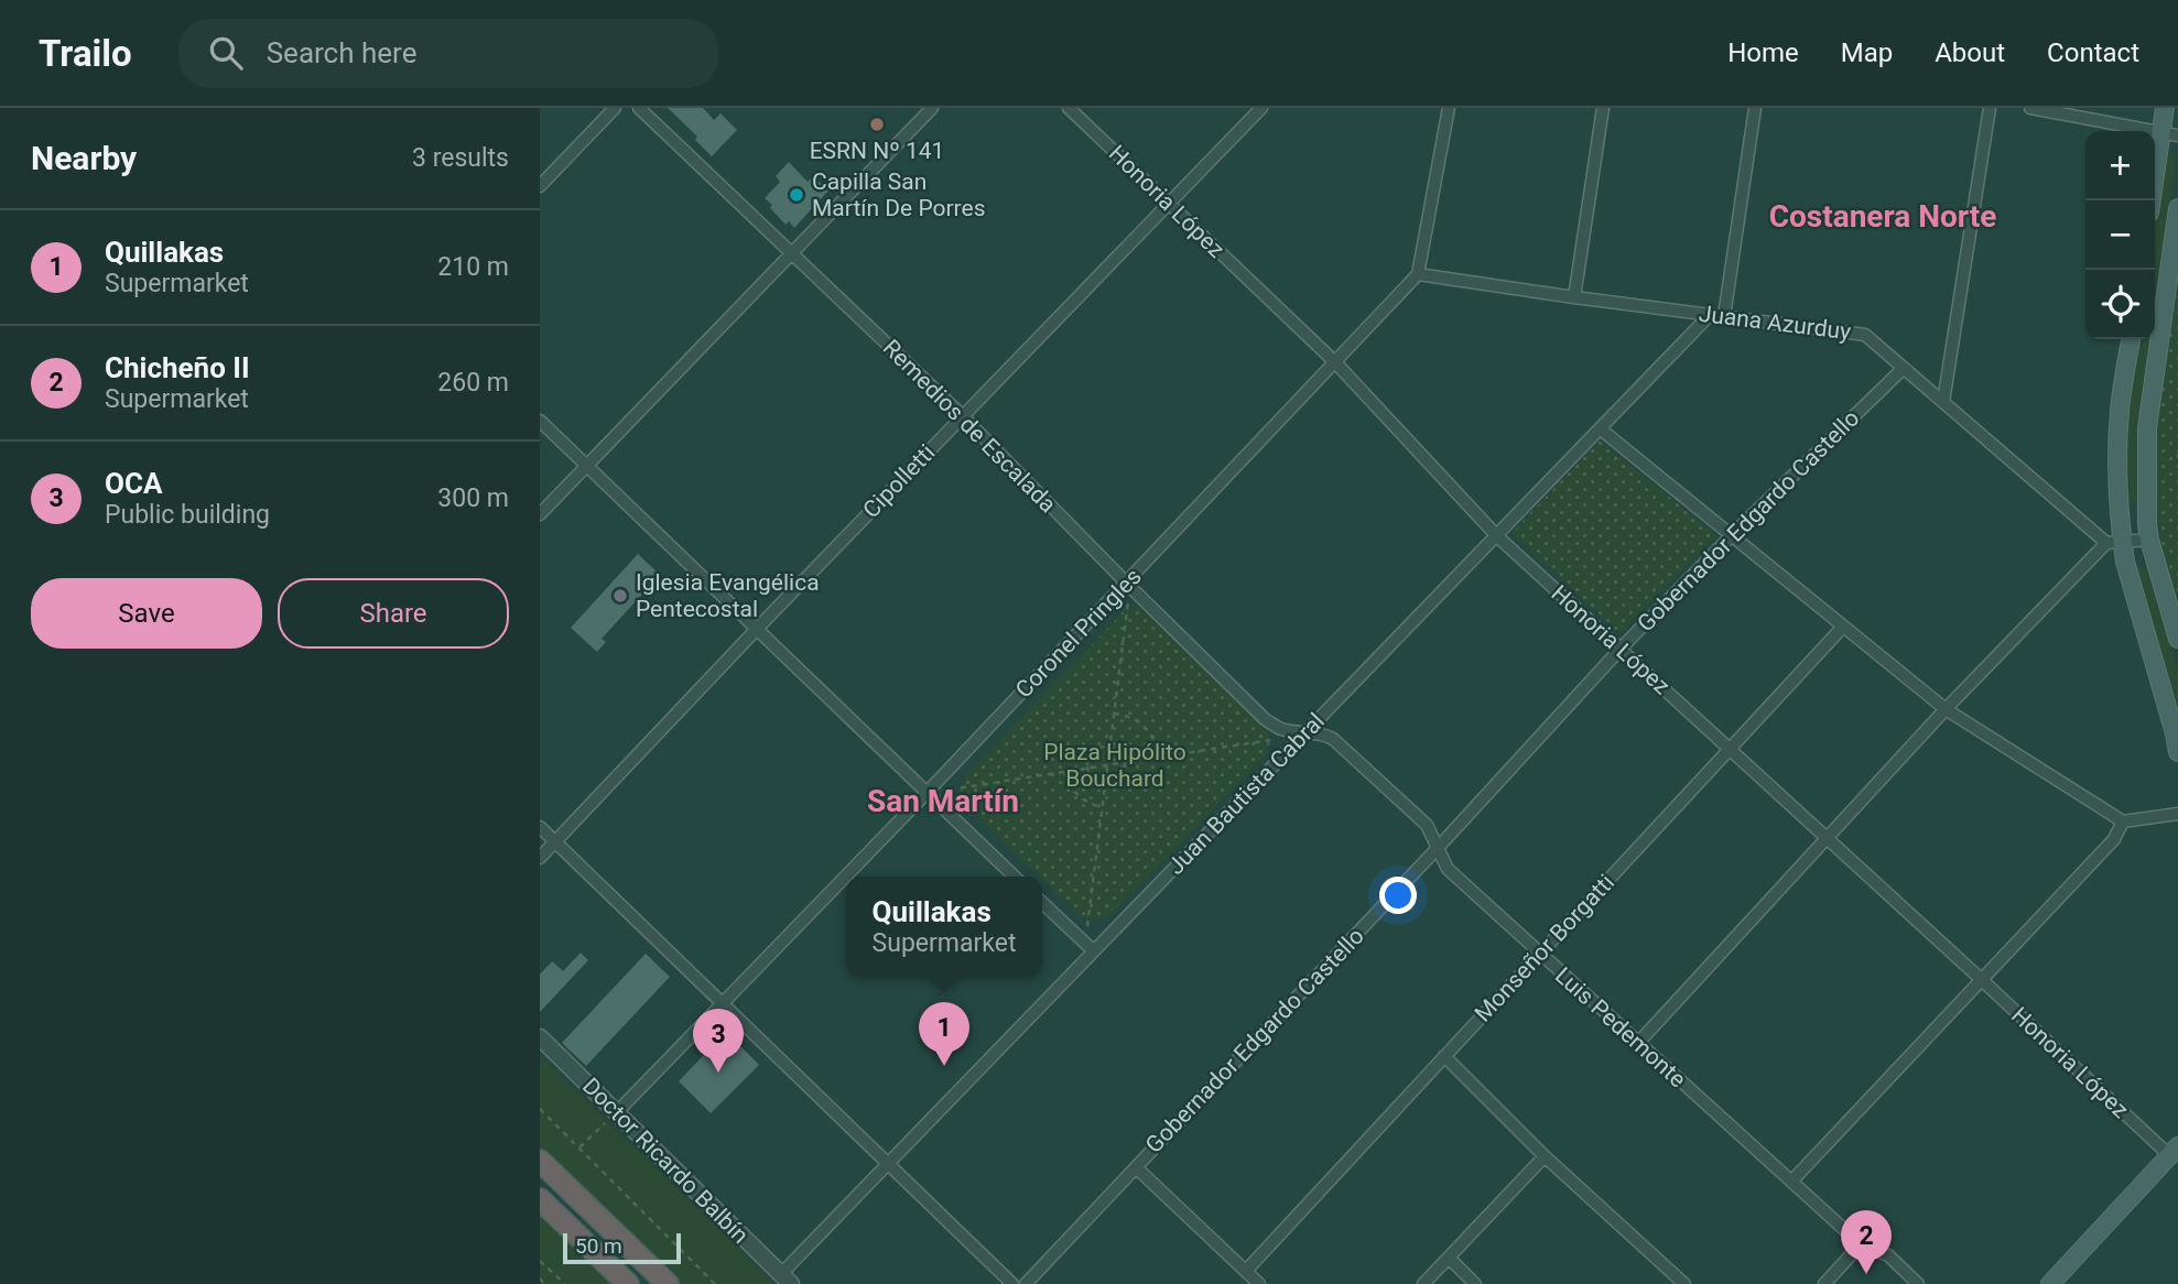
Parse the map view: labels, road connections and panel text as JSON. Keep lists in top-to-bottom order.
{
  "streets": {
    "street": [
      "Honoria López",
      "Juana Azurduy",
      "Remedios de Escalada",
      "Cipolletti",
      "Gobernador Edgardo Castello",
      "Coronel Pringles",
      "Juan Bautista Cabral",
      "Monseñor Borgatti",
      "Luis Pedemonte",
      "Doctor Ricardo Balbín"
    ]
  },
  "crossings": [
    ["Honoria López", "Cipolletti"],
    ["Honoria López", "Gobernador Edgardo Castello"],
    ["Honoria López", "Coronel Pringles"],
    ["Honoria López", "Juan Bautista Cabral"],
    ["Honoria López", "Monseñor Borgatti"],
    ["Juana Azurduy", "Gobernador Edgardo Castello"],
    ["Juana Azurduy", "Coronel Pringles"],
    ["Juana Azurduy", "Juan Bautista Cabral"],
    ["Remedios de Escalada", "Cipolletti"],
    ["Remedios de Escalada", "Coronel Pringles"],
    ["Remedios de Escalada", "Juan Bautista Cabral"],
    ["Remedios de Escalada", "Luis Pedemonte"],
    ["Gobernador Edgardo Castello", "Luis Pedemonte"],
    ["Coronel Pringles", "Doctor Ricardo Balbín"],
    ["Juan Bautista Cabral", "Luis Pedemonte"],
    ["Juan Bautista Cabral", "Doctor Ricardo Balbín"],
    ["Monseñor Borgatti", "Luis Pedemonte"]
  ],
  "districts": ["Costanera Norte", "San Martín"],
  "parks": ["Plaza Hipólito Bouchard"],
  "places": ["ESRN Nº 141", "Capilla San Martín De Porres", "Iglesia Evangélica Pentecostal"],
  "scale_bar": "50 m",
  "page": {
    "header": "Trailo",
    "search": "Search here",
    "nav": [
      "Home",
      "Map",
      "About",
      "Contact"
    ],
    "heading": ["Nearby", "3 results"],
    "map_buttons": ["+", "−"],
    "list": [
      {
        "mark": "1",
        "name": "Quillakas",
        "note": "Supermarket",
        "value": "210 m"
      },
      {
        "mark": "2",
        "name": "Chicheño II",
        "note": "Supermarket",
        "value": "260 m"
      },
      {
        "mark": "3",
        "name": "OCA",
        "note": "Public building",
        "value": "300 m"
      }
    ],
    "buttons": ["Save", "Share"],
    "popup": ["Quillakas", "Supermarket"],
    "pins": ["1", "3", "2"],
    "scale": "50 m"
  }
}
